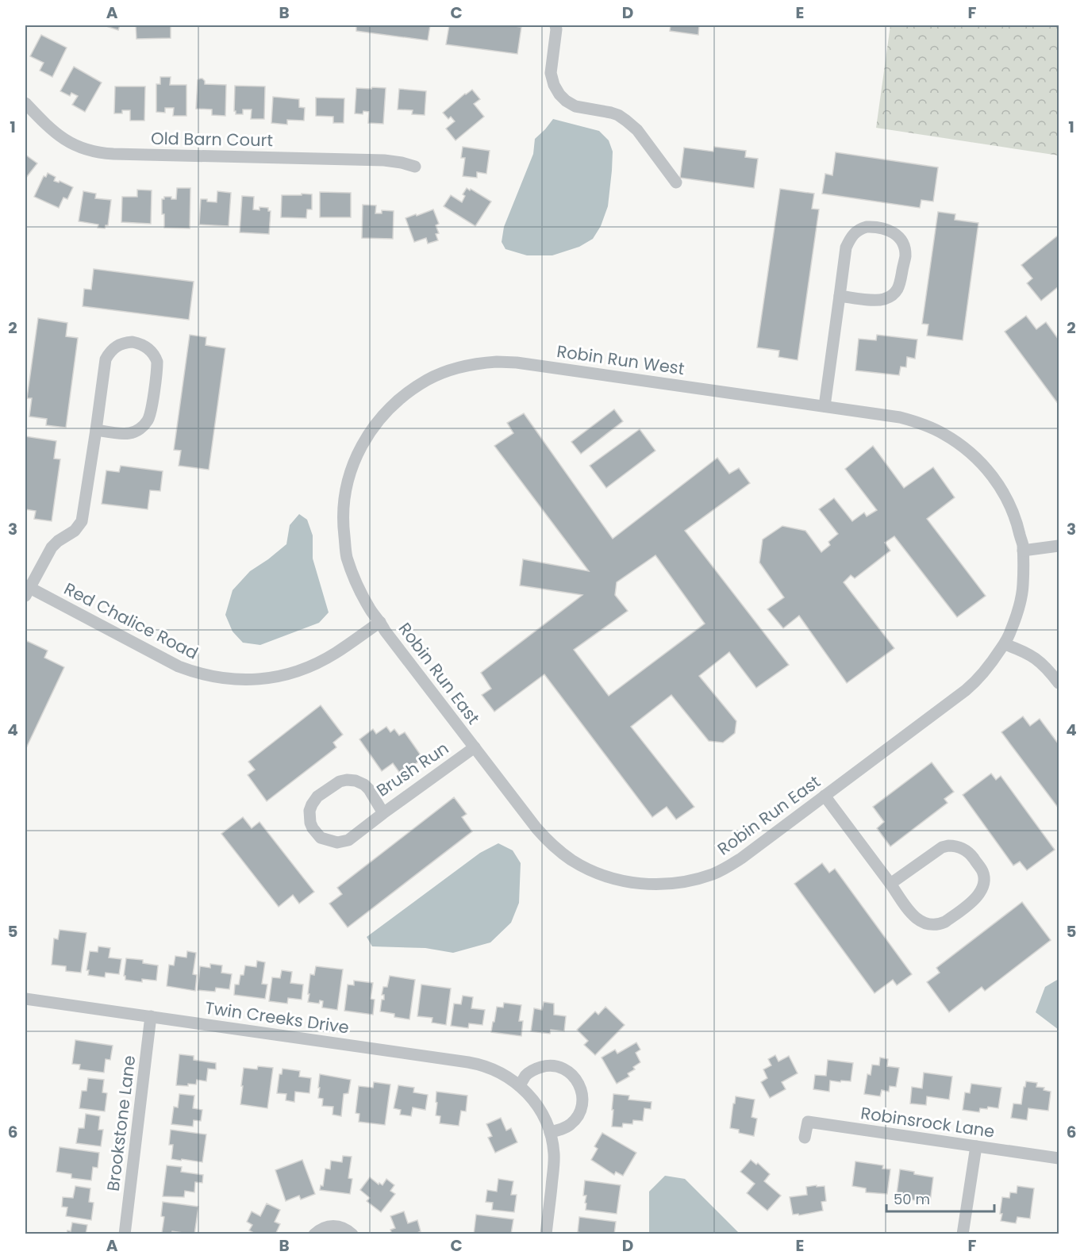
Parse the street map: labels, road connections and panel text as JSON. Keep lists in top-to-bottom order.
{
  "streets": {
    "street": [
      "Old Barn Court",
      "Robin Run West",
      "Red Chalice Road",
      "Robin Run East",
      "Brush Run",
      "Twin Creeks Drive",
      "Robinsrock Lane",
      "Brookstone Lane"
    ]
  },
  "crossings": [
    ["Robin Run West", "Red Chalice Road"],
    ["Robin Run West", "Robin Run East"],
    ["Red Chalice Road", "Robin Run East"],
    ["Robin Run East", "Brush Run"],
    ["Twin Creeks Drive", "Brookstone Lane"]
  ],
  "scale_bar": "50 m",
  "grid": {
    "columns": [
      "A",
      "B",
      "C",
      "D",
      "E",
      "F"
    ],
    "rows": [
      "1",
      "2",
      "3",
      "4",
      "5",
      "6"
    ]
  }
}
